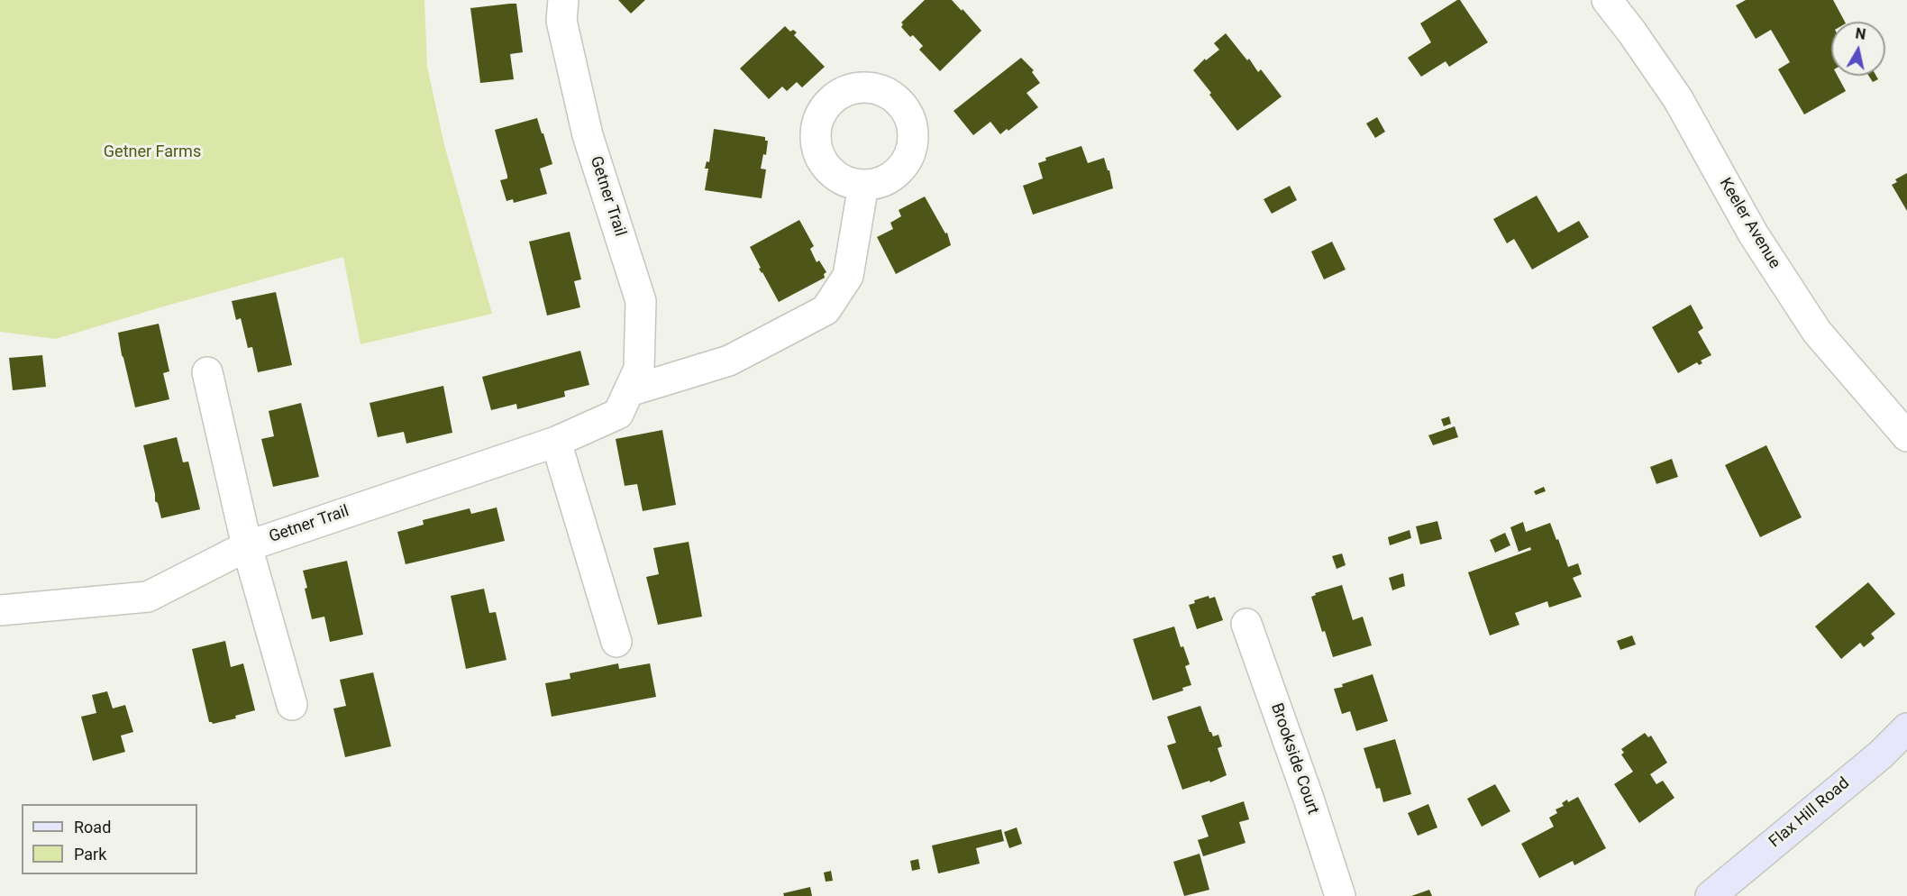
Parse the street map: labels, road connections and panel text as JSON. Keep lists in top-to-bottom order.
{
  "streets": {
    "main road": ["Flax Hill Road"],
    "street": ["Getner Trail", "Keeler Avenue", "Brookside Court"]
  },
  "parks": ["Getner Farms"],
  "legend": ["Road", "Park"],
  "north": "top"
}
